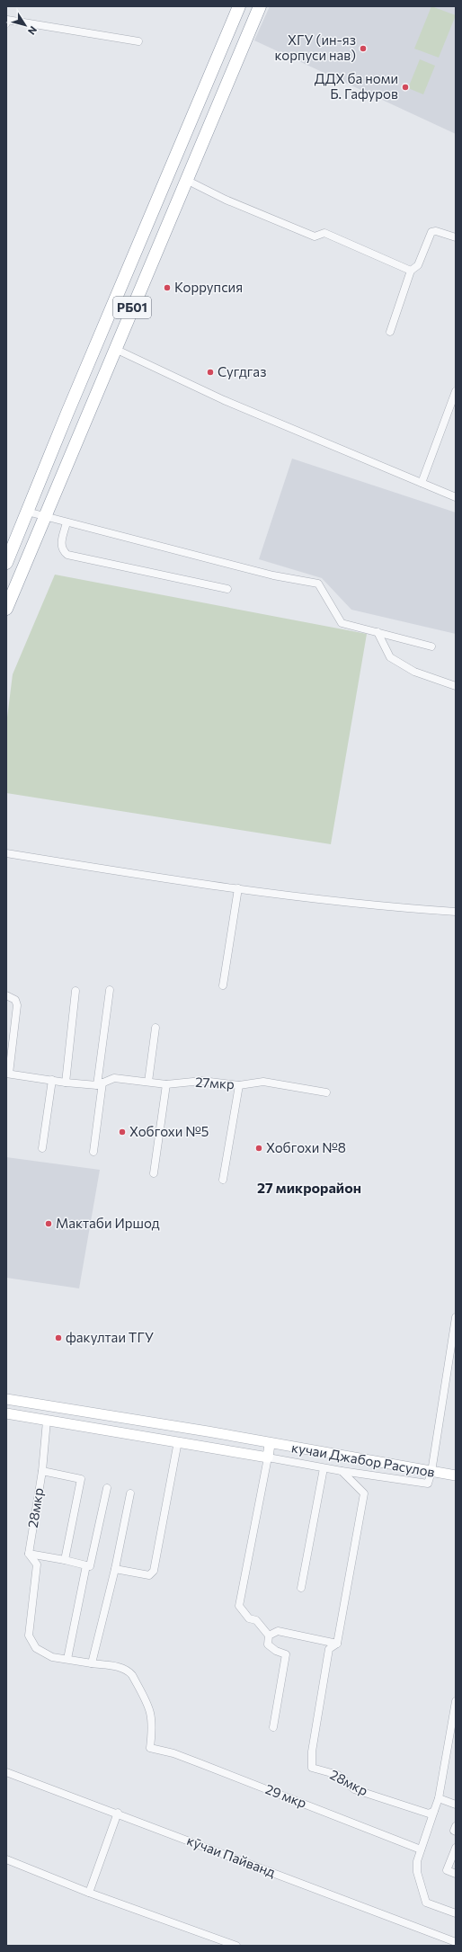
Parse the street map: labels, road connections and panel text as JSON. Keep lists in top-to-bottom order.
{
  "streets": {
    "highway": ["РБ01"],
    "street": [
      "27мкр",
      "кучаи Джабор Расулов",
      "28мкр",
      "29 мкр",
      "кӯчаи Пайванд"
    ]
  },
  "districts": ["27 микрорайон"],
  "places": [
    "ХГУ (ин-яз корпуси нав)",
    "ДДХ ба номи Б. Гафуров",
    "Коррупсия",
    "Сугдгаз",
    "Хобгохи №5",
    "Хобгохи №8",
    "Мактаби Иршод",
    "факултаи ТГУ"
  ],
  "north": "bottom right"
}
